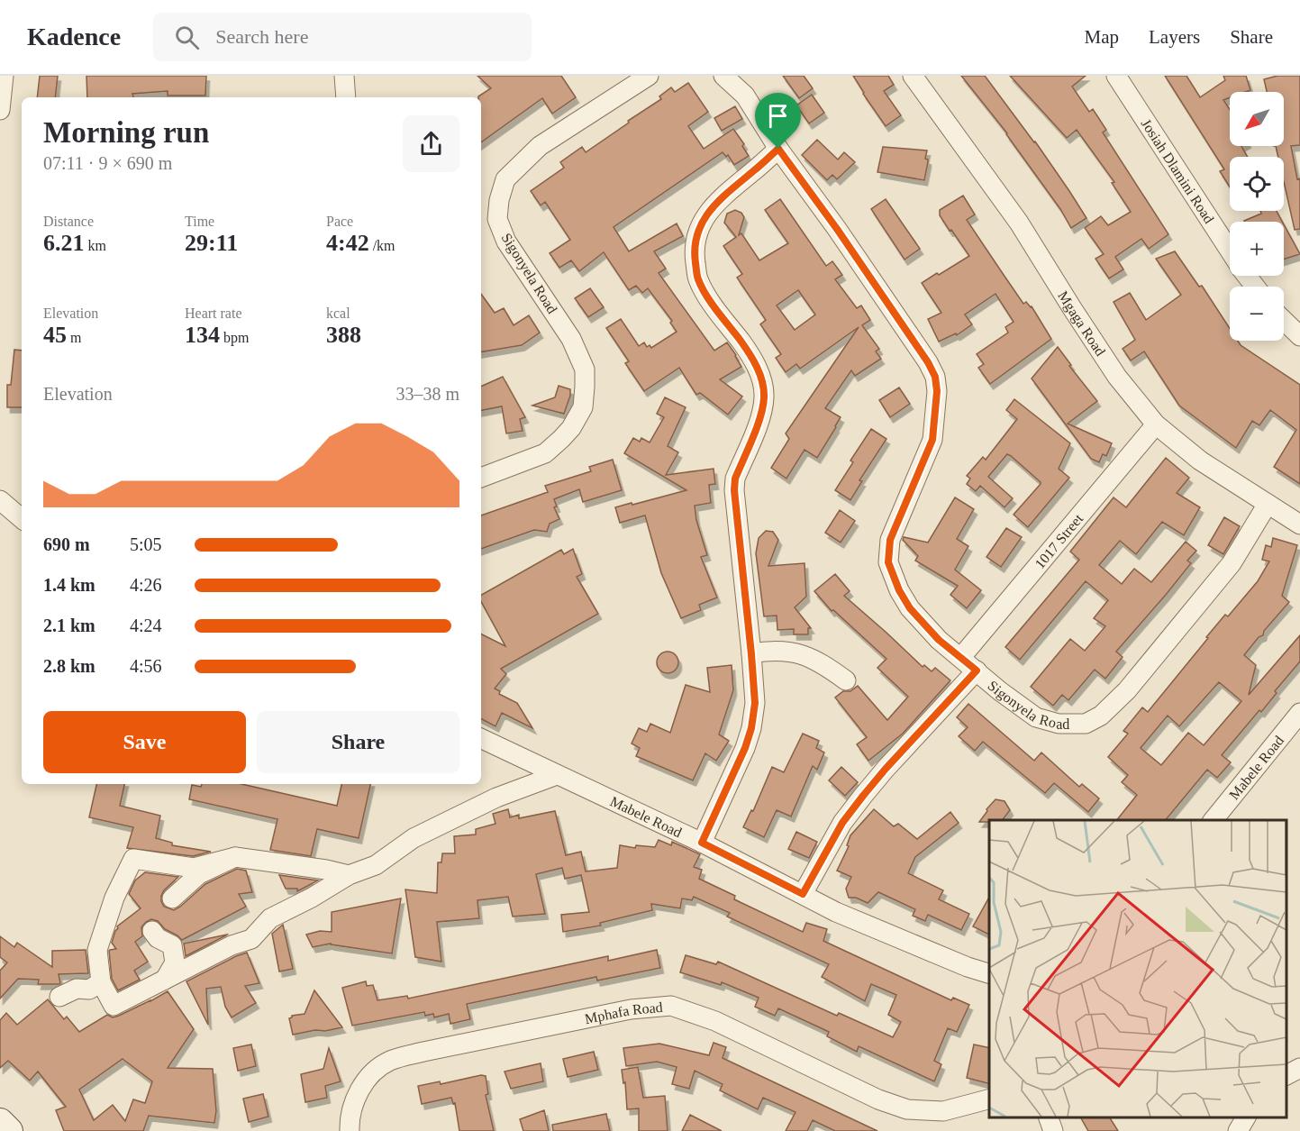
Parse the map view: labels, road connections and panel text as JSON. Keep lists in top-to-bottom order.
{
  "streets": {
    "street": [
      "Josiah Dlamini Road",
      "Sigonyela Road",
      "Mgaga Road",
      "1017 Street",
      "Mabele Road",
      "Mphafa Road"
    ]
  },
  "crossings": [
    ["Sigonyela Road", "Mgaga Road"],
    ["Sigonyela Road", "1017 Street"],
    ["Mgaga Road", "1017 Street"]
  ],
  "north": "bottom left",
  "page": {
    "header": "Kadence",
    "search": "Search here",
    "nav": ["Map", "Layers", "Share"],
    "map_buttons": ["+", "−"],
    "heading": ["Morning run", "07:11 · 9 × 690 m"],
    "stats": [
      ["Distance", "6.21 km"],
      ["Time", "29:11"],
      ["Pace", "4:42 /km"],
      ["Elevation", "45 m"],
      ["Heart rate", "134 bpm"],
      ["kcal", "388"]
    ],
    "chart": ["Elevation", "33–38 m"],
    "list": [
      {
        "name": "690 m",
        "note": "5:05"
      },
      {
        "name": "1.4 km",
        "note": "4:26"
      },
      {
        "name": "2.1 km",
        "note": "4:24"
      },
      {
        "name": "2.8 km",
        "note": "4:56"
      }
    ],
    "buttons": ["Save", "Share"]
  }
}
